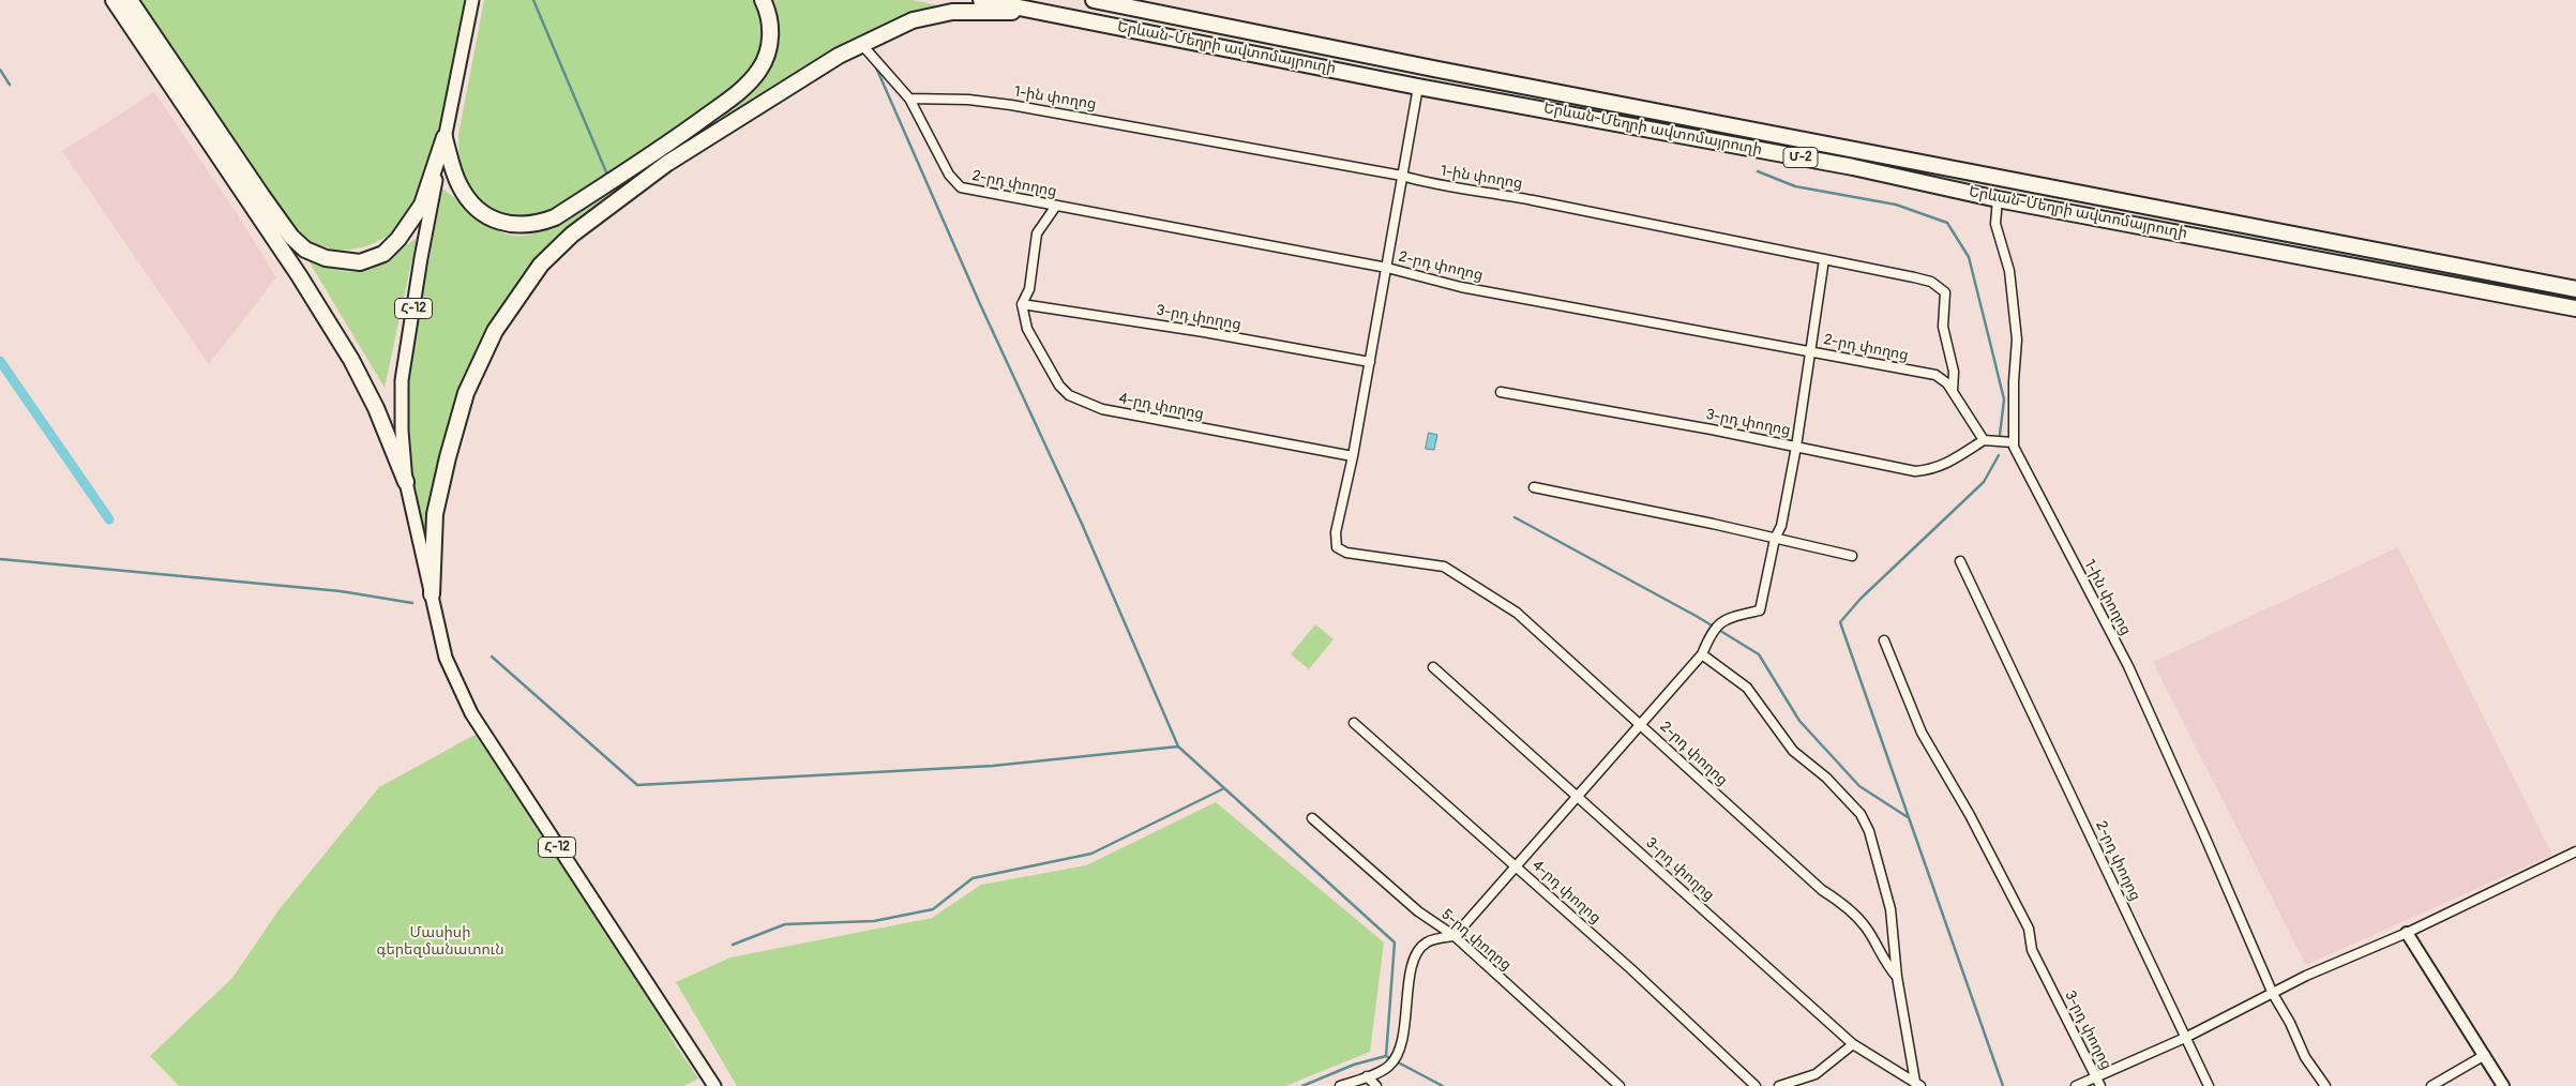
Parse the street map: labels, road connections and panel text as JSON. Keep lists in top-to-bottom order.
{
  "streets": {
    "highway": ["Երևան-Մեղրի ավտոմայրուղի", "Մ-2"],
    "main road": ["Հ-12"],
    "street": [
      "1-ին փողոց",
      "2-րդ փողոց",
      "3-րդ փողոց",
      "4-րդ փողոց",
      "5-րդ փողոց"
    ]
  },
  "crossings": [
    ["1-ին փողոց", "2-րդ փողոց"],
    ["2-րդ փողոց", "3-րդ փողոց"],
    ["2-րդ փողոց", "4-րդ փողոց"],
    ["3-րդ փողոց", "4-րդ փողոց"]
  ],
  "parks": ["Մասիսի գերեզմանատուն"]
}
